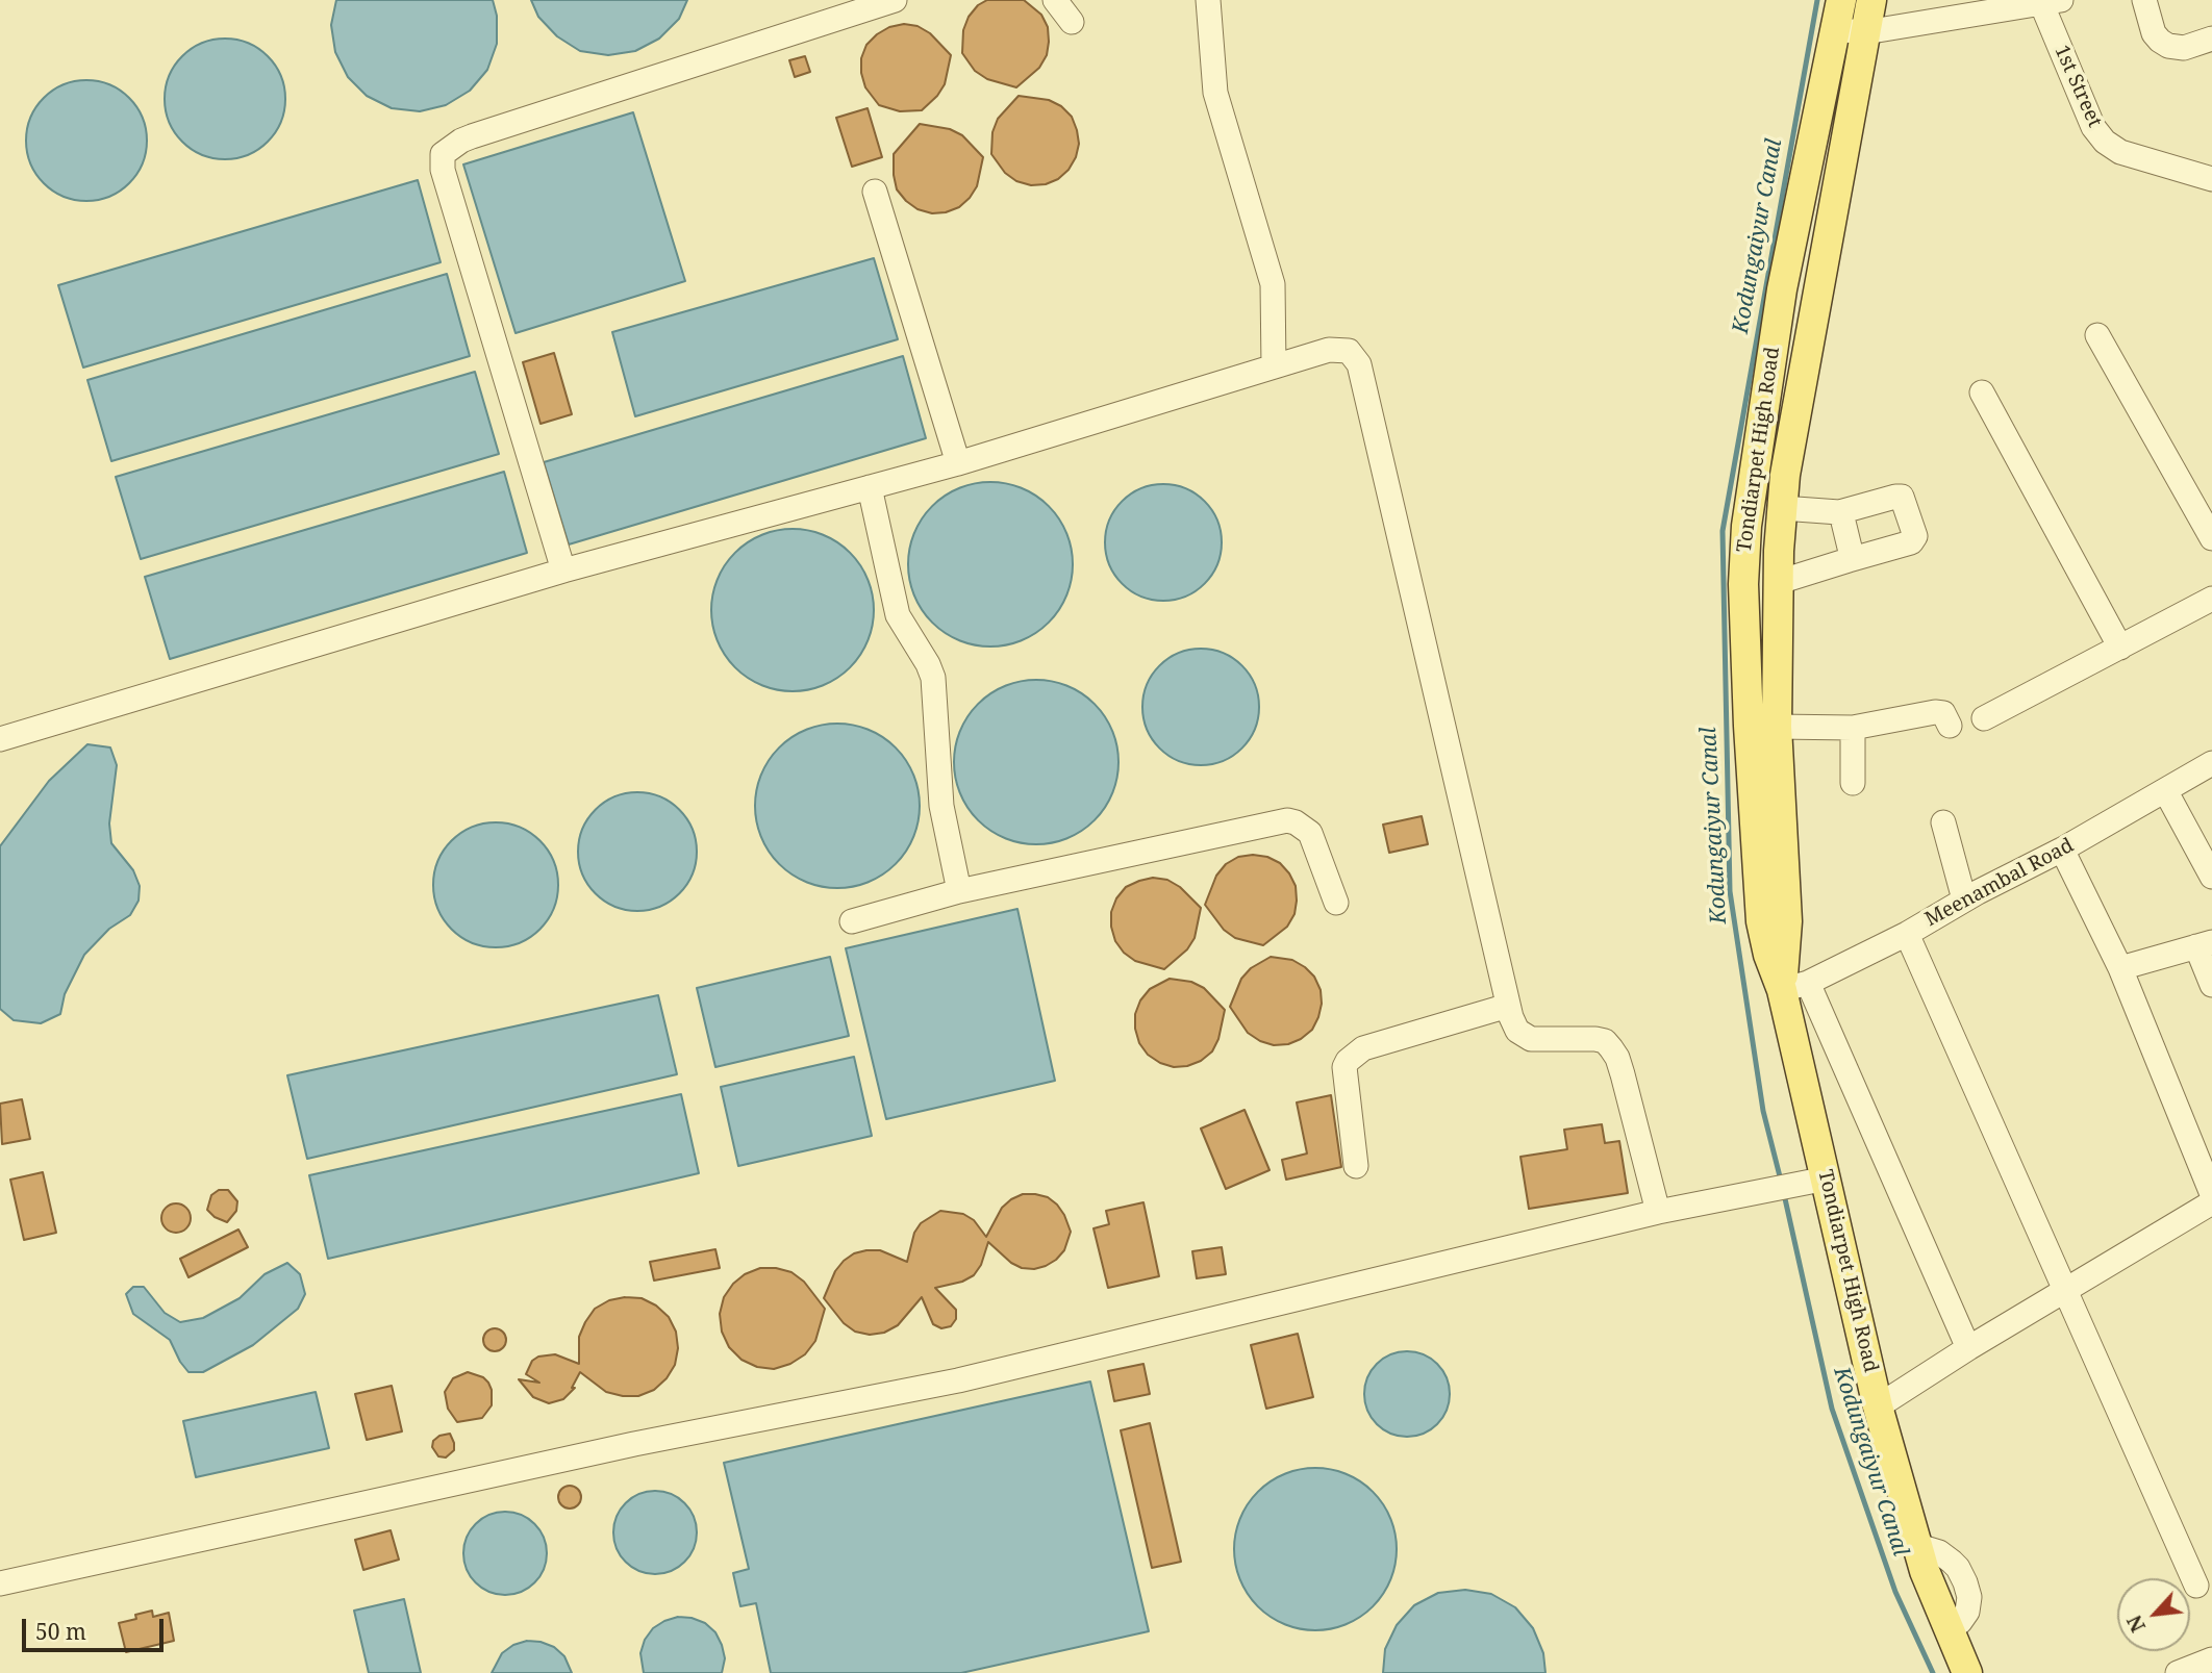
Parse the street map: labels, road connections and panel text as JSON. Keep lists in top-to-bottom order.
{
  "streets": {
    "main road": ["Tondiarpet High Road"],
    "street": ["1st Street", "Meenambal Road"]
  },
  "crossings": [
    ["Tondiarpet High Road", "Meenambal Road"]
  ],
  "water": ["Kodungaiyur Canal"],
  "scale_bar": "50 m",
  "north": "bottom left"
}
